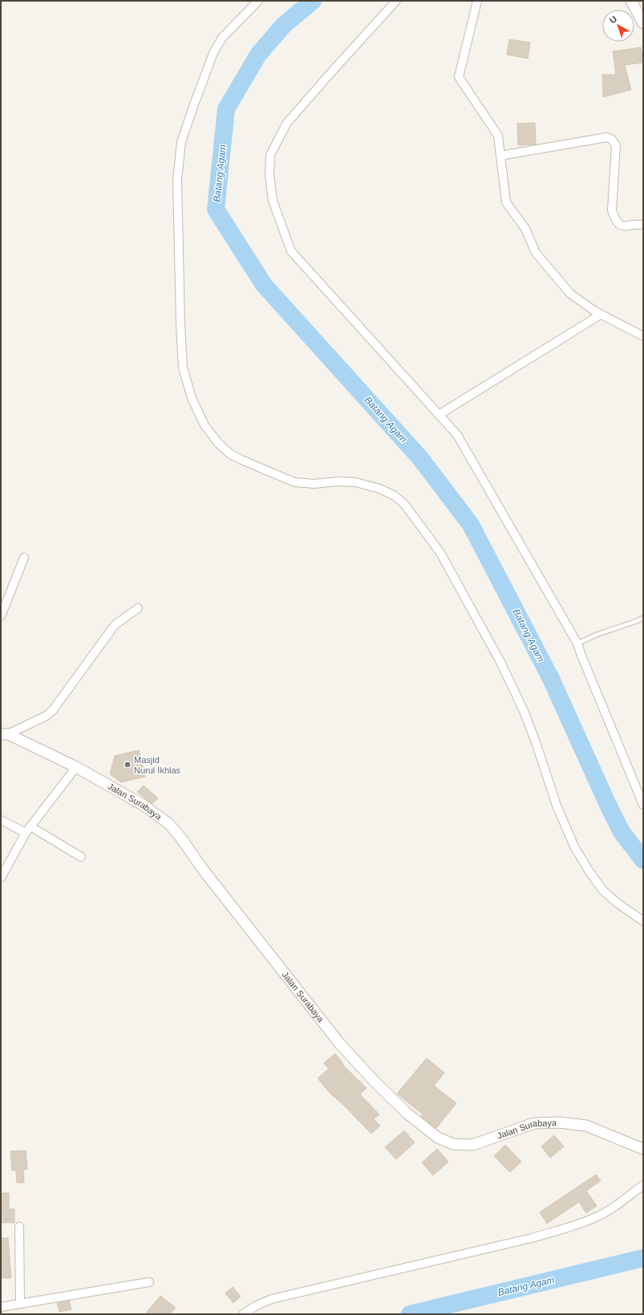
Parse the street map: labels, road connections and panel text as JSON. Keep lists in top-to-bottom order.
{
  "streets": {
    "street": ["Jalan Surabaya"]
  },
  "water": ["Batang Agam"],
  "places": ["Masjid Nurul Ikhlas"],
  "north": "top left"
}
